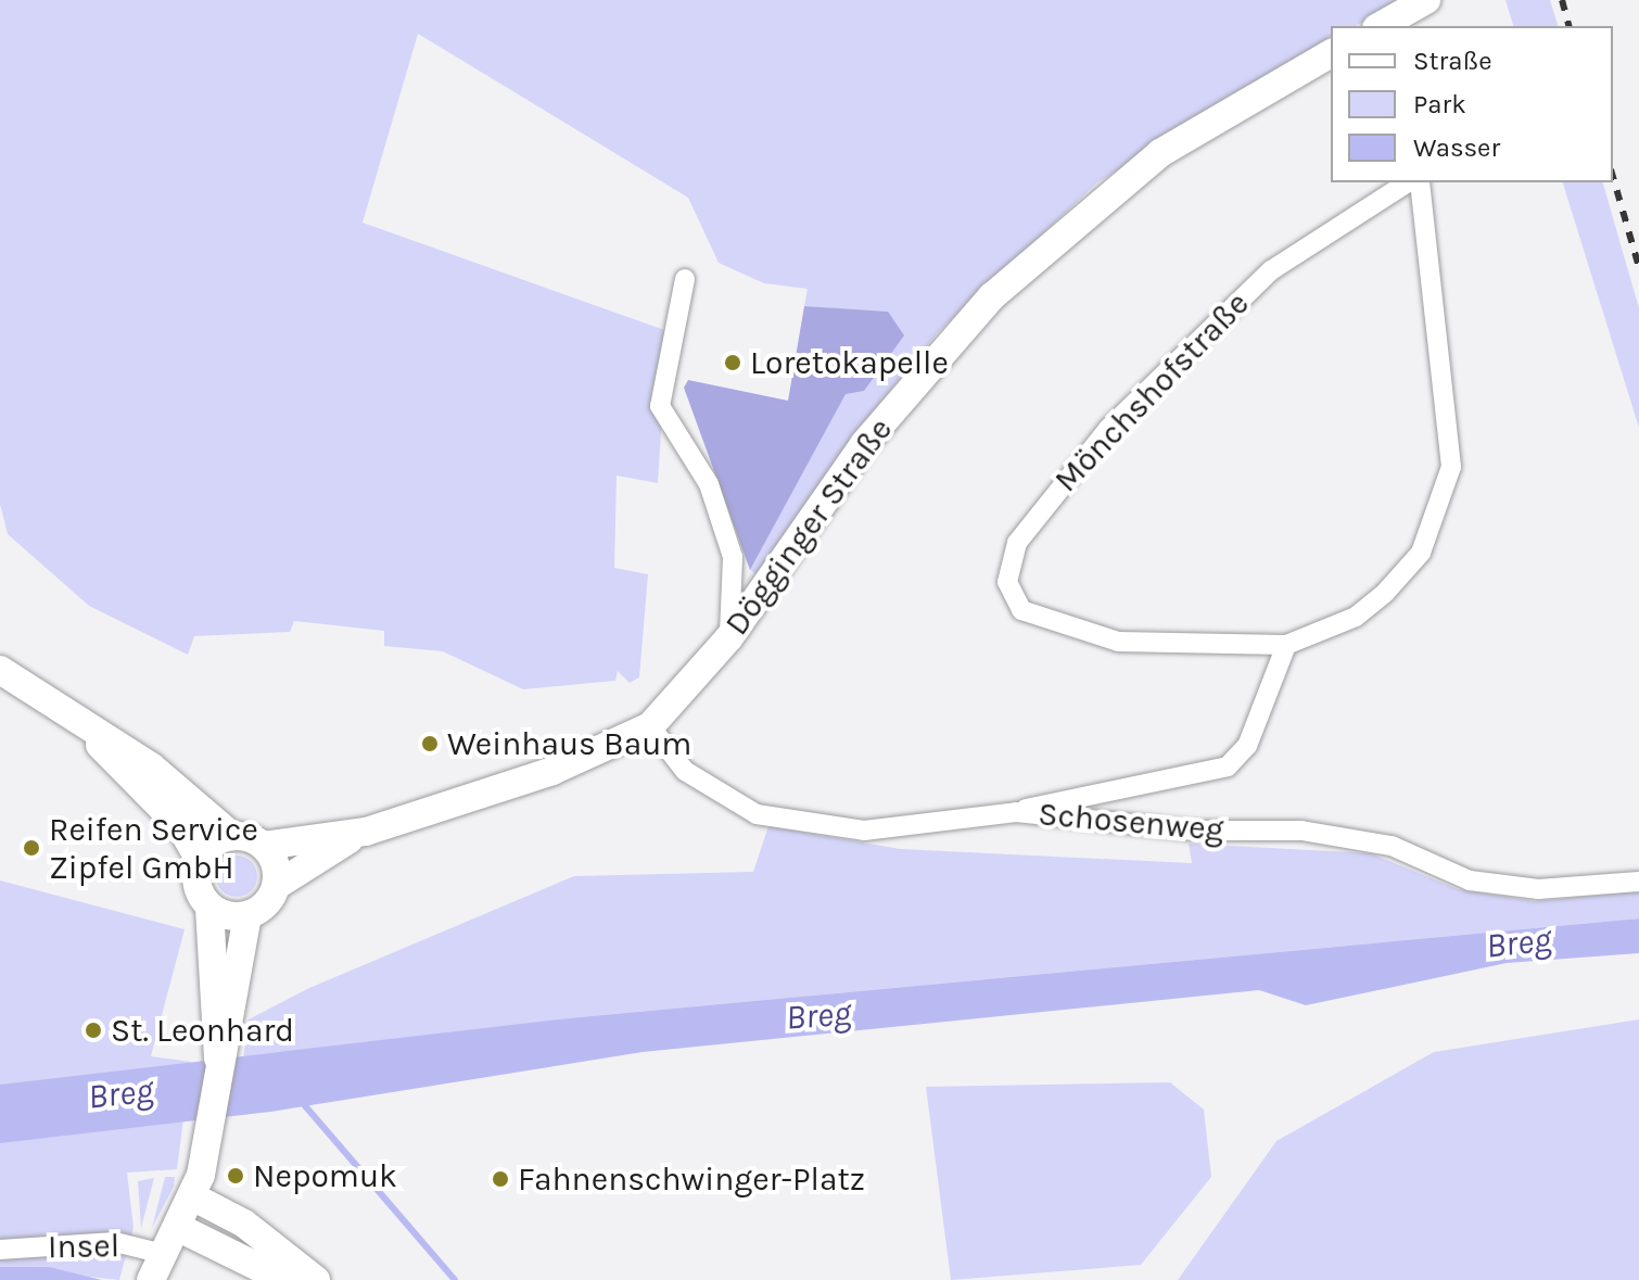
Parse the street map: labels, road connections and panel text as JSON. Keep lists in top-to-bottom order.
{
  "streets": {
    "main road": ["Dögginger Straße"],
    "street": ["Mönchshofstraße", "Schosenweg", "Insel"]
  },
  "crossings": [
    ["Dögginger Straße", "Schosenweg"]
  ],
  "water": ["Breg"],
  "places": [
    "Loretokapelle",
    "Weinhaus Baum",
    "Reifen Service Zipfel GmbH",
    "St. Leonhard",
    "Nepomuk",
    "Fahnenschwinger-Platz"
  ],
  "legend": ["Straße", "Park", "Wasser"]
}
